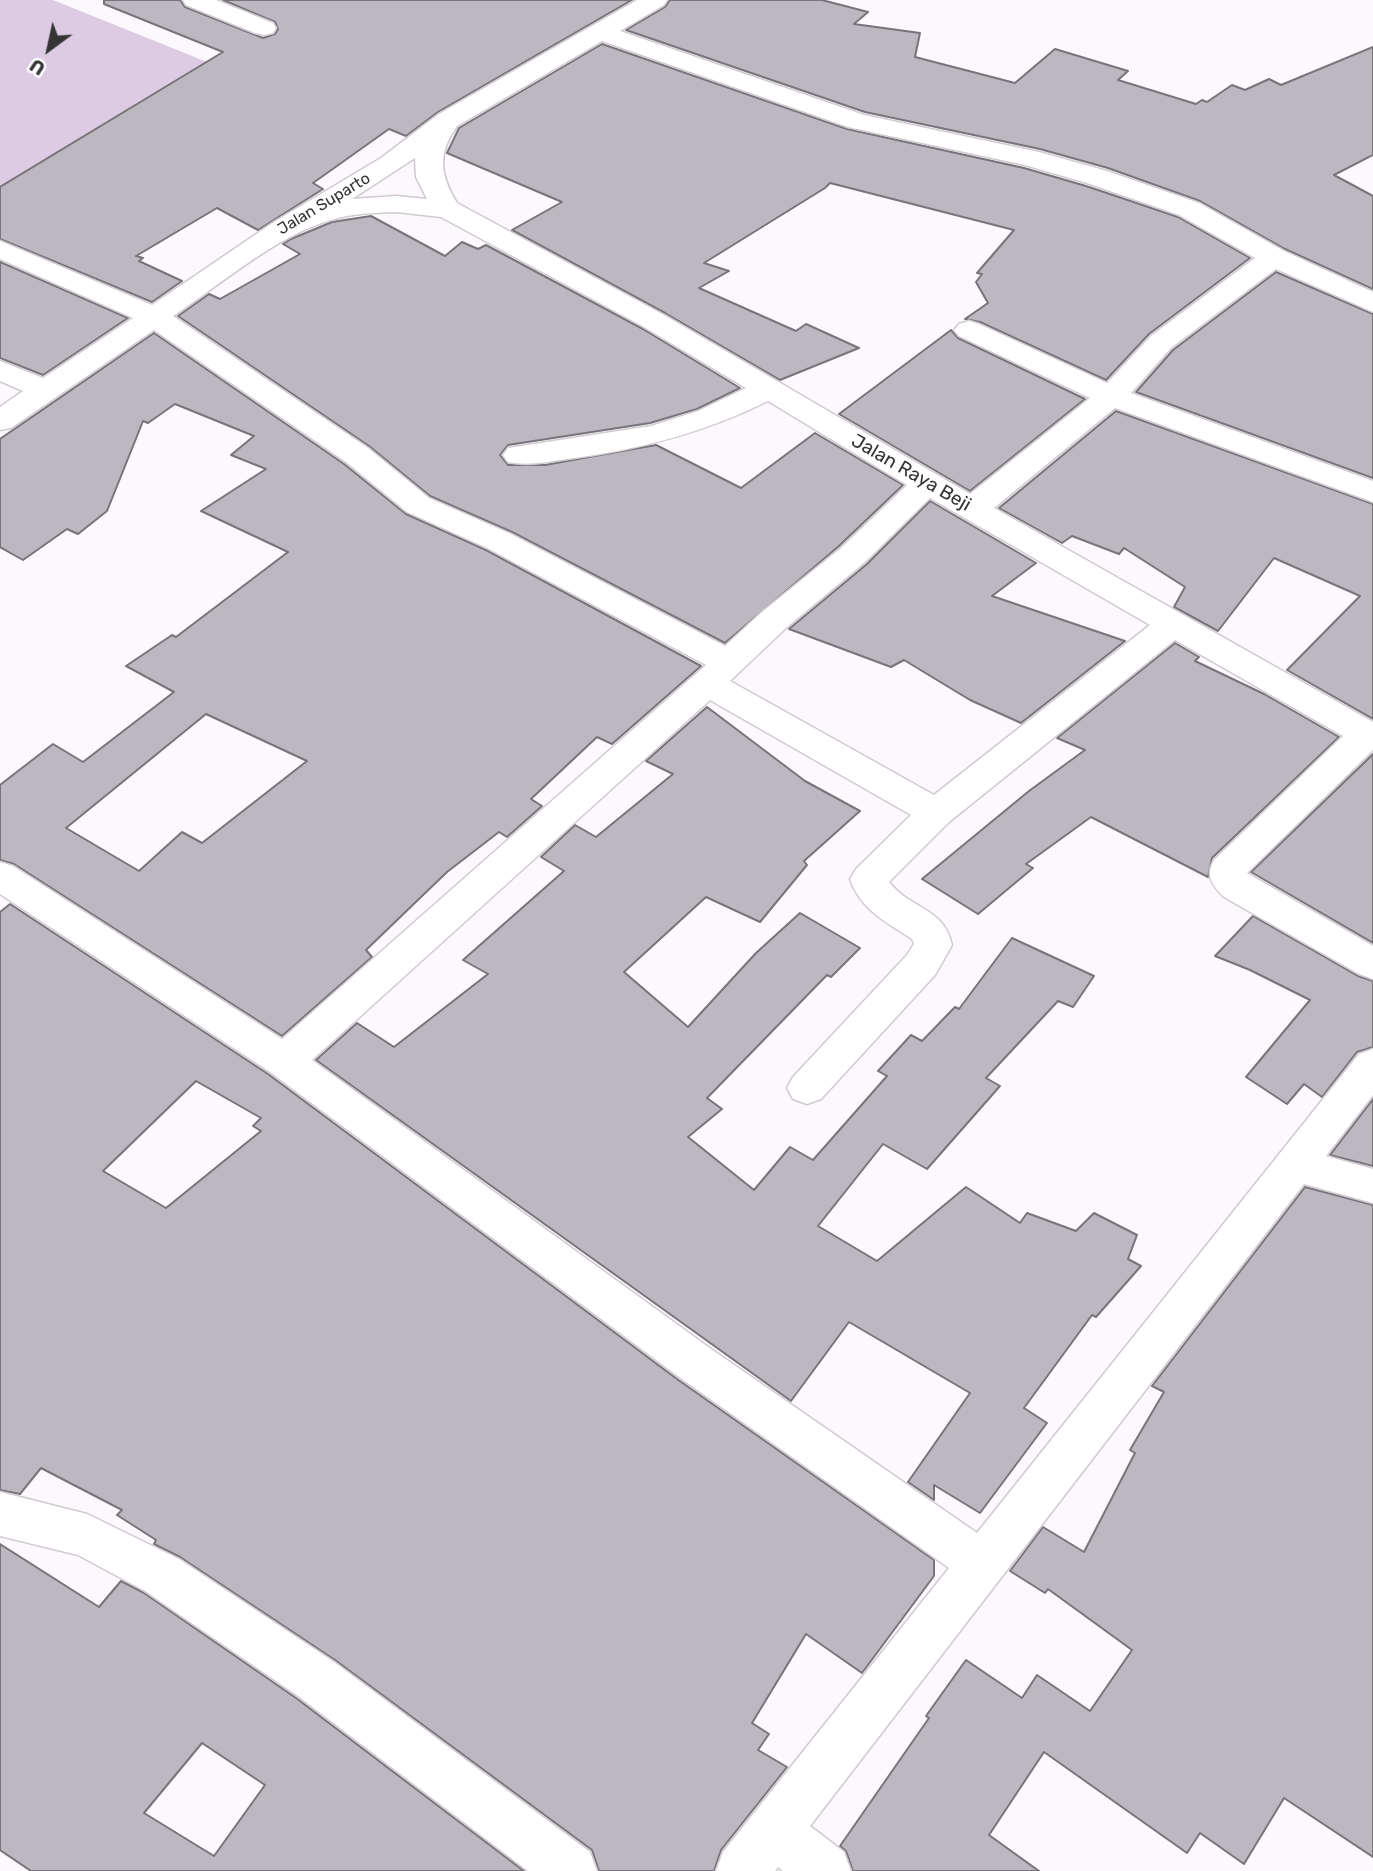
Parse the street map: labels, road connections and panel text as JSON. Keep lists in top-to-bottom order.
{
  "streets": {
    "street": ["Jalan Suparto", "Jalan Raya Beji"]
  },
  "north": "bottom left"
}
